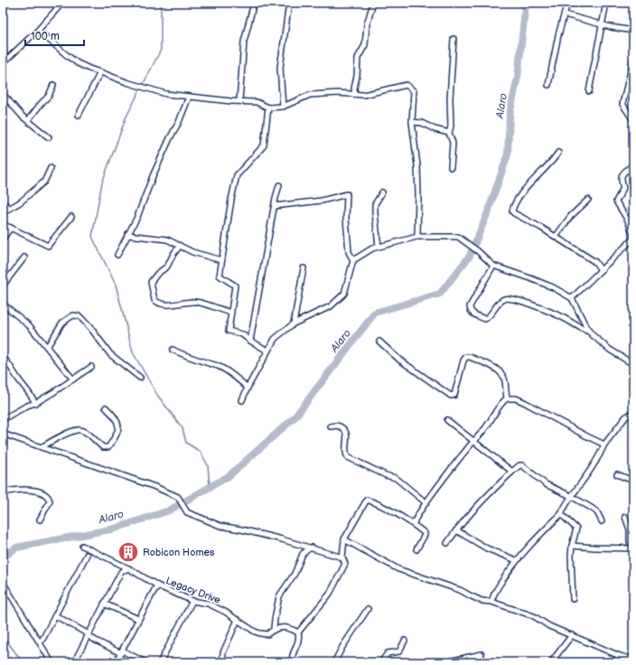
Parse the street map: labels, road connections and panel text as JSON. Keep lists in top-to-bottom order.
{
  "streets": {
    "street": ["Legacy Drive"]
  },
  "water": ["Alaro"],
  "places": {
    "building": ["Robicon Homes"]
  },
  "scale_bar": "100 m"
}
